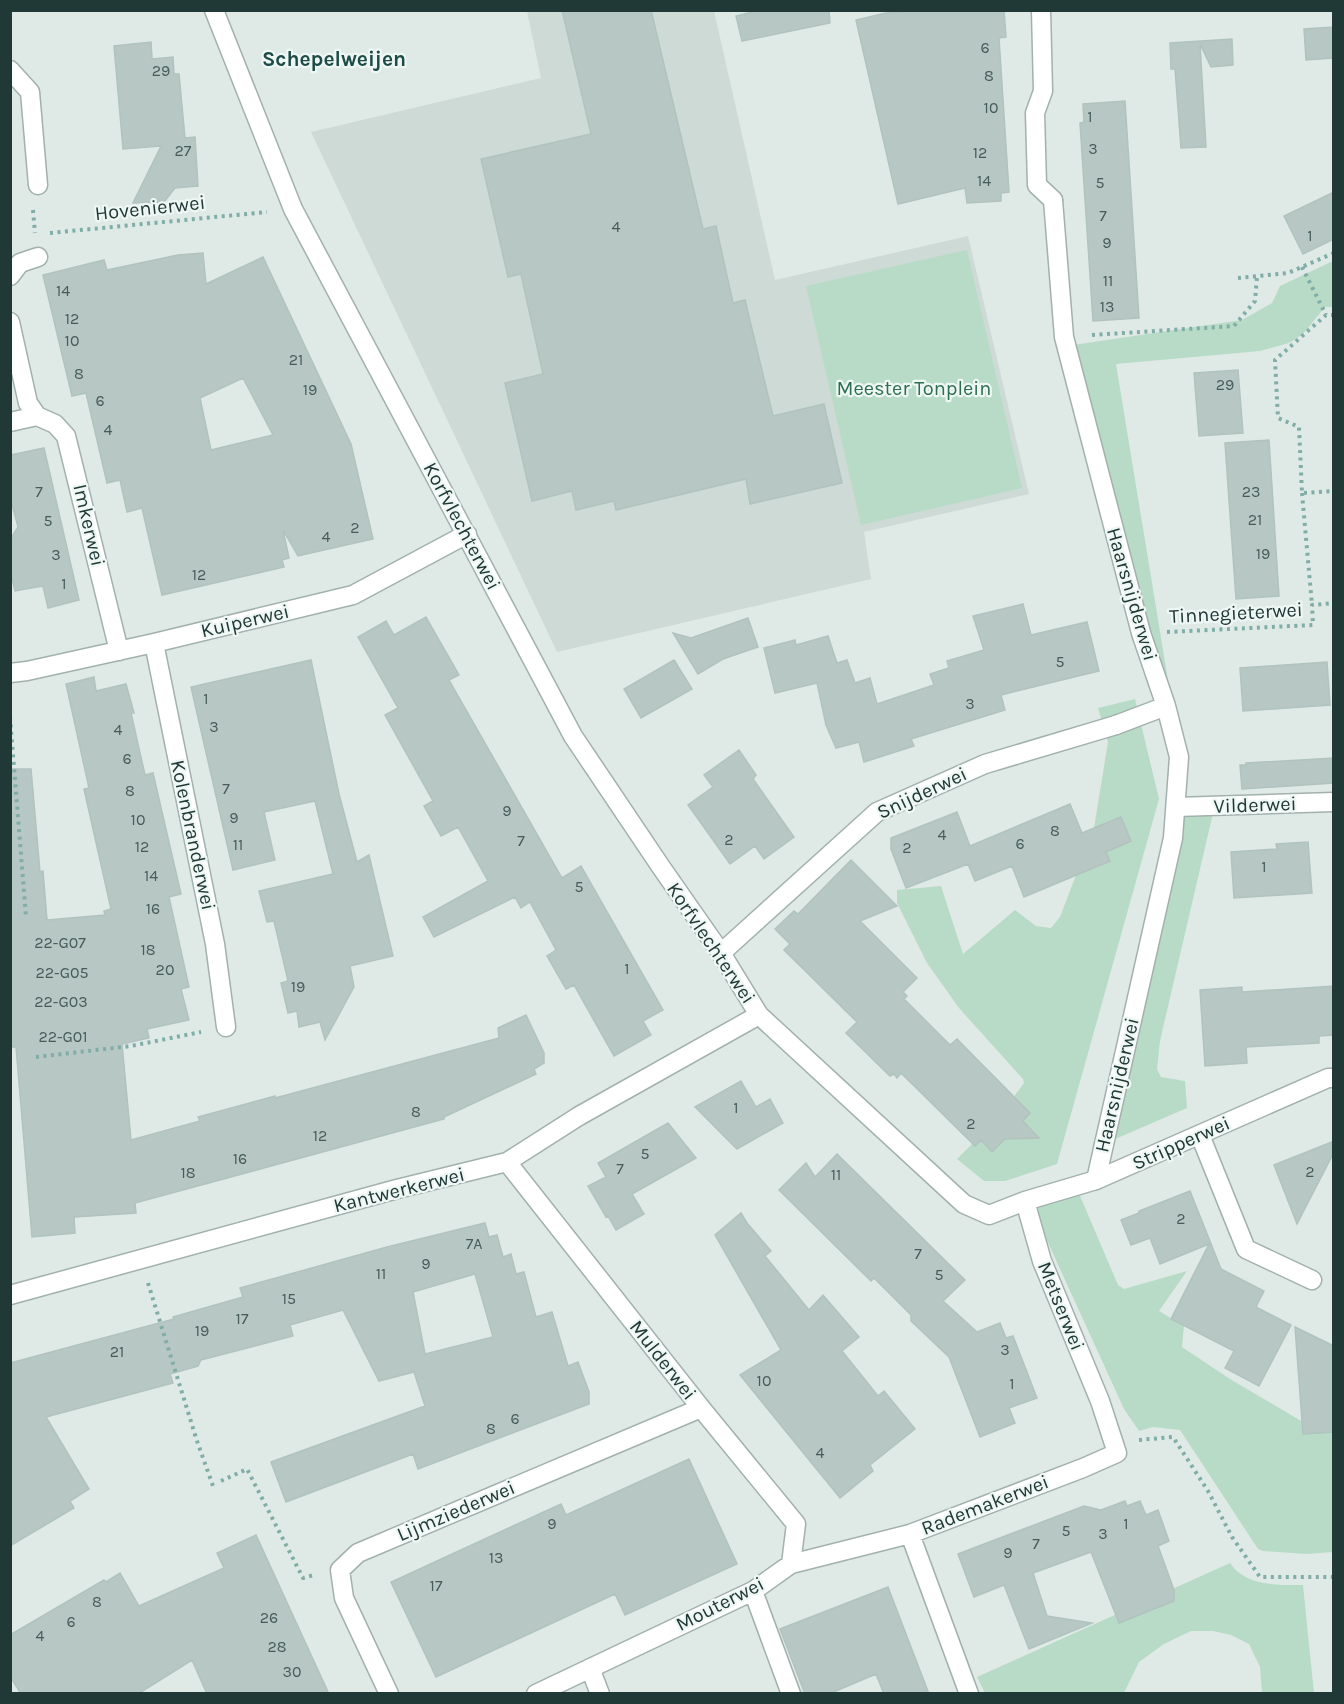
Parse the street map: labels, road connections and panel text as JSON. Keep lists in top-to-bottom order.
{
  "streets": {
    "street": [
      "Imkerwei",
      "Korfvlechterwei",
      "Haarsnijderwei",
      "Kuiperwei",
      "Snijderwei",
      "Vilderwei",
      "Kolenbranderwei",
      "Stripperwei",
      "Kantwerkerwei",
      "Metserwei",
      "Mulderwei",
      "Rademakerwei",
      "Lijmziederwei",
      "Mouterwei"
    ],
    "path": ["Hovenierwei", "Tinnegieterwei"]
  },
  "crossings": [
    ["Hovenierwei", "Korfvlechterwei"],
    ["Imkerwei", "Kuiperwei"],
    ["Korfvlechterwei", "Kuiperwei"],
    ["Korfvlechterwei", "Snijderwei"],
    ["Korfvlechterwei", "Kantwerkerwei"],
    ["Haarsnijderwei", "Tinnegieterwei"],
    ["Haarsnijderwei", "Snijderwei"],
    ["Haarsnijderwei", "Vilderwei"],
    ["Haarsnijderwei", "Stripperwei"],
    ["Kuiperwei", "Kolenbranderwei"],
    ["Stripperwei", "Metserwei"],
    ["Kantwerkerwei", "Mulderwei"],
    ["Metserwei", "Rademakerwei"],
    ["Mulderwei", "Lijmziederwei"],
    ["Mulderwei", "Mouterwei"],
    ["Rademakerwei", "Mouterwei"]
  ],
  "districts": ["Schepelweijen"],
  "parks": ["Meester Tonplein"],
  "house_numbers": [
    "6",
    "29",
    "8",
    "10",
    "1",
    "3",
    "27",
    "12",
    "14",
    "5",
    "7",
    "4",
    "1",
    "9",
    "11",
    "14",
    "13",
    "12",
    "10",
    "21",
    "8",
    "29",
    "19",
    "6",
    "4",
    "7",
    "23",
    "21",
    "5",
    "2",
    "4",
    "19",
    "3",
    "12",
    "1",
    "5",
    "1",
    "3",
    "3",
    "4",
    "6",
    "7",
    "8",
    "9",
    "9",
    "10",
    "8",
    "4",
    "2",
    "7",
    "6",
    "11",
    "12",
    "2",
    "1",
    "14",
    "5",
    "16",
    "22-G07",
    "18",
    "1",
    "20",
    "22-G05",
    "19",
    "22-G03",
    "22-G01",
    "1",
    "8",
    "2",
    "12",
    "5",
    "16",
    "7",
    "2",
    "18",
    "11",
    "2",
    "7A",
    "7",
    "9",
    "11",
    "5",
    "15",
    "17",
    "19",
    "3",
    "21",
    "10",
    "1",
    "6",
    "8",
    "4",
    "9",
    "1",
    "5",
    "3",
    "7",
    "9",
    "13",
    "17",
    "8",
    "26",
    "6",
    "4",
    "28",
    "30"
  ]
}
